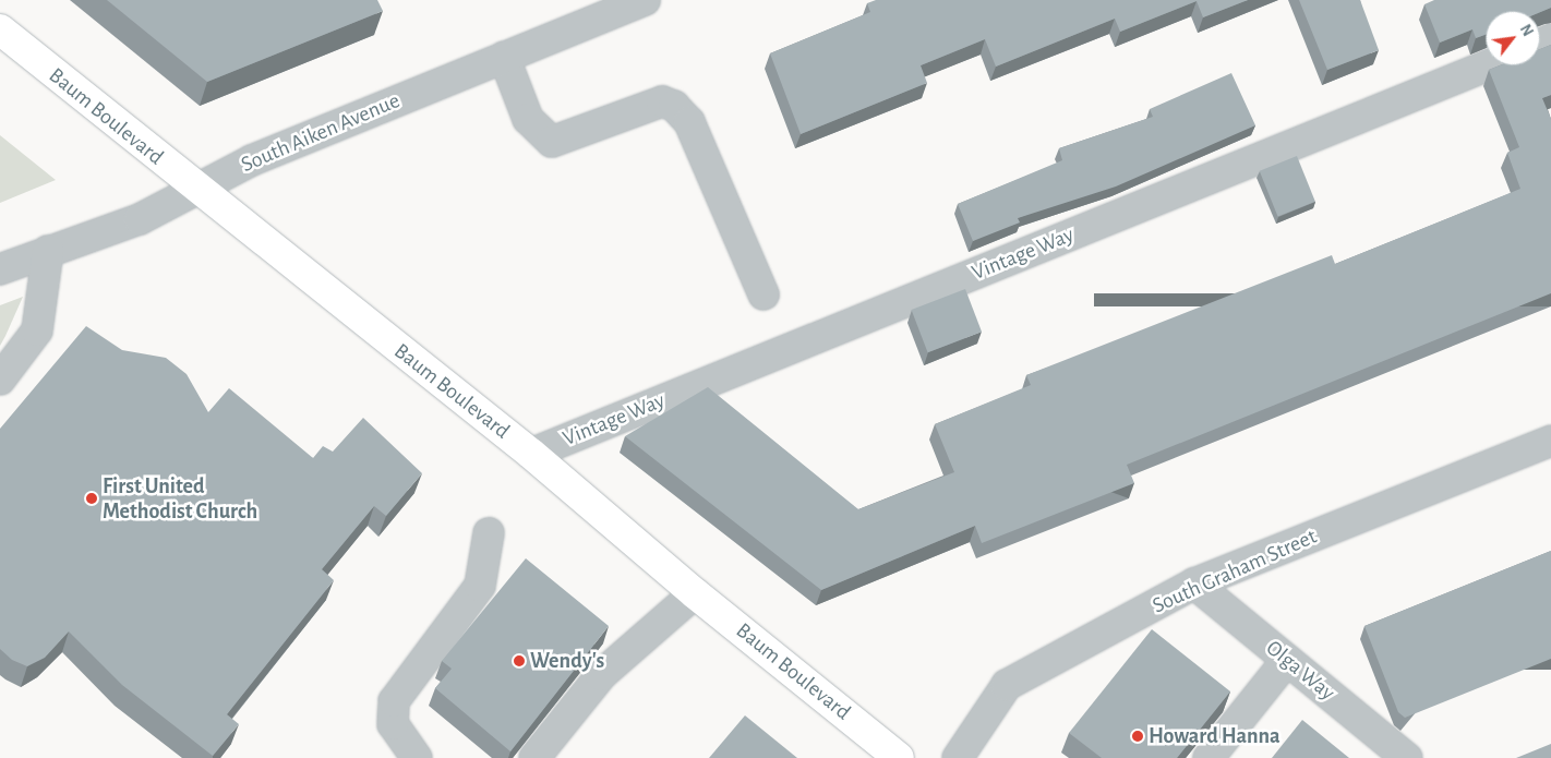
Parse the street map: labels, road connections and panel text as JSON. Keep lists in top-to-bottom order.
{
  "streets": {
    "main road": ["Baum Boulevard"],
    "street": [
      "South Aiken Avenue",
      "Vintage Way",
      "South Graham Street",
      "Olga Way"
    ]
  },
  "crossings": [
    ["Baum Boulevard", "South Aiken Avenue"],
    ["Baum Boulevard", "Vintage Way"],
    ["South Graham Street", "Olga Way"]
  ],
  "places": ["First United Methodist Church", "Wendy's", "Howard Hanna"],
  "north": "top right"
}
